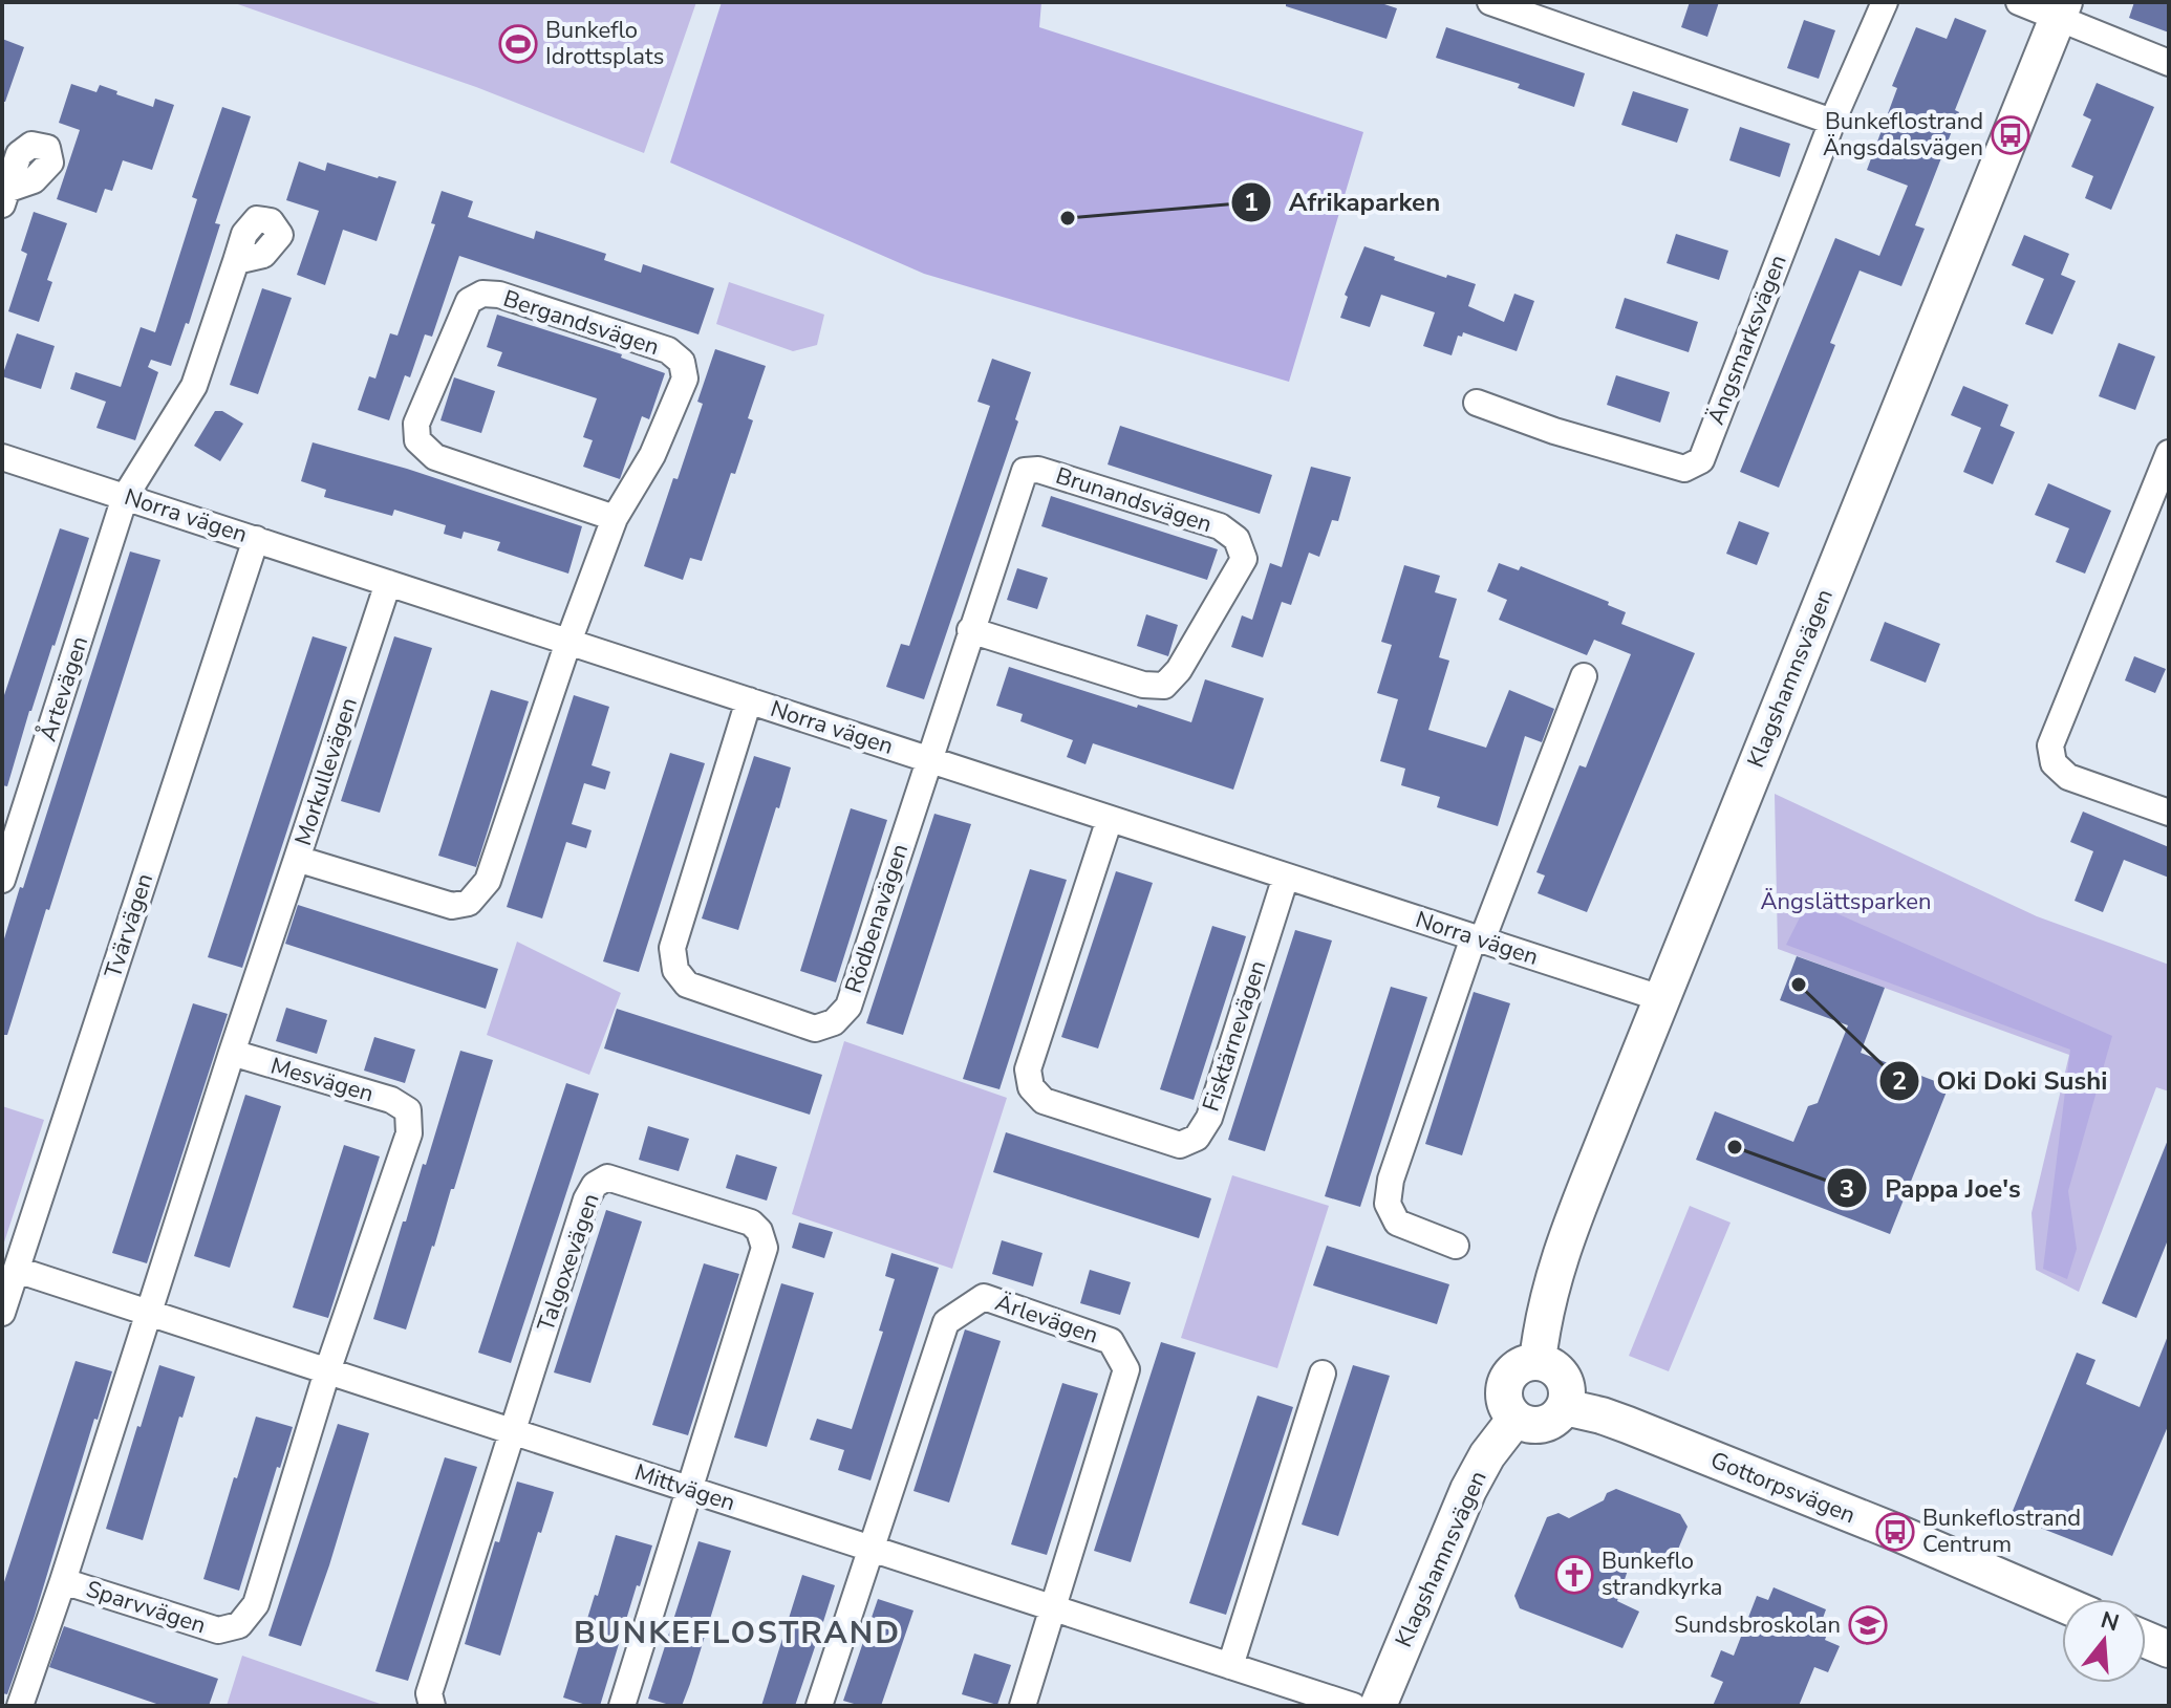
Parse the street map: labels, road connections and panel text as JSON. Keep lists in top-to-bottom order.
{
  "streets": {
    "street": [
      "Bergandsvägen",
      "Ängsmarksvägen",
      "Brunandsvägen",
      "Norra vägen",
      "Klagshamnsvägen",
      "Årtevägen",
      "Morkullevägen",
      "Rödbenavägen",
      "Tvärvägen",
      "Fisktärnevägen",
      "Mesvägen",
      "Talgoxevägen",
      "Ärlevägen",
      "Mittvägen",
      "Gottorpsvägen",
      "Sparvvägen"
    ]
  },
  "crossings": [
    ["Bergandsvägen", "Norra vägen"],
    ["Bergandsvägen", "Morkullevägen"],
    ["Brunandsvägen", "Norra vägen"],
    ["Brunandsvägen", "Rödbenavägen"],
    ["Norra vägen", "Klagshamnsvägen"],
    ["Norra vägen", "Årtevägen"],
    ["Norra vägen", "Morkullevägen"],
    ["Norra vägen", "Rödbenavägen"],
    ["Norra vägen", "Tvärvägen"],
    ["Norra vägen", "Fisktärnevägen"],
    ["Klagshamnsvägen", "Gottorpsvägen"],
    ["Tvärvägen", "Mittvägen"],
    ["Mesvägen", "Mittvägen"],
    ["Mesvägen", "Sparvvägen"],
    ["Talgoxevägen", "Mittvägen"],
    ["Ärlevägen", "Mittvägen"],
    ["Mittvägen", "Sparvvägen"]
  ],
  "districts": ["BUNKEFLOSTRAND"],
  "parks": ["Ängslättsparken"],
  "places": {
    "sports": ["Bunkeflo Idrottsplats"],
    "bus stop": ["Bunkeflostrand Ängsdalsvägen", "Bunkeflostrand Centrum"],
    "other": ["Afrikaparken", "Oki Doki Sushi", "Pappa Joe's"],
    "church": ["Bunkeflo strandkyrka"],
    "school or university": ["Sundsbroskolan"]
  },
  "north": "top"
}
